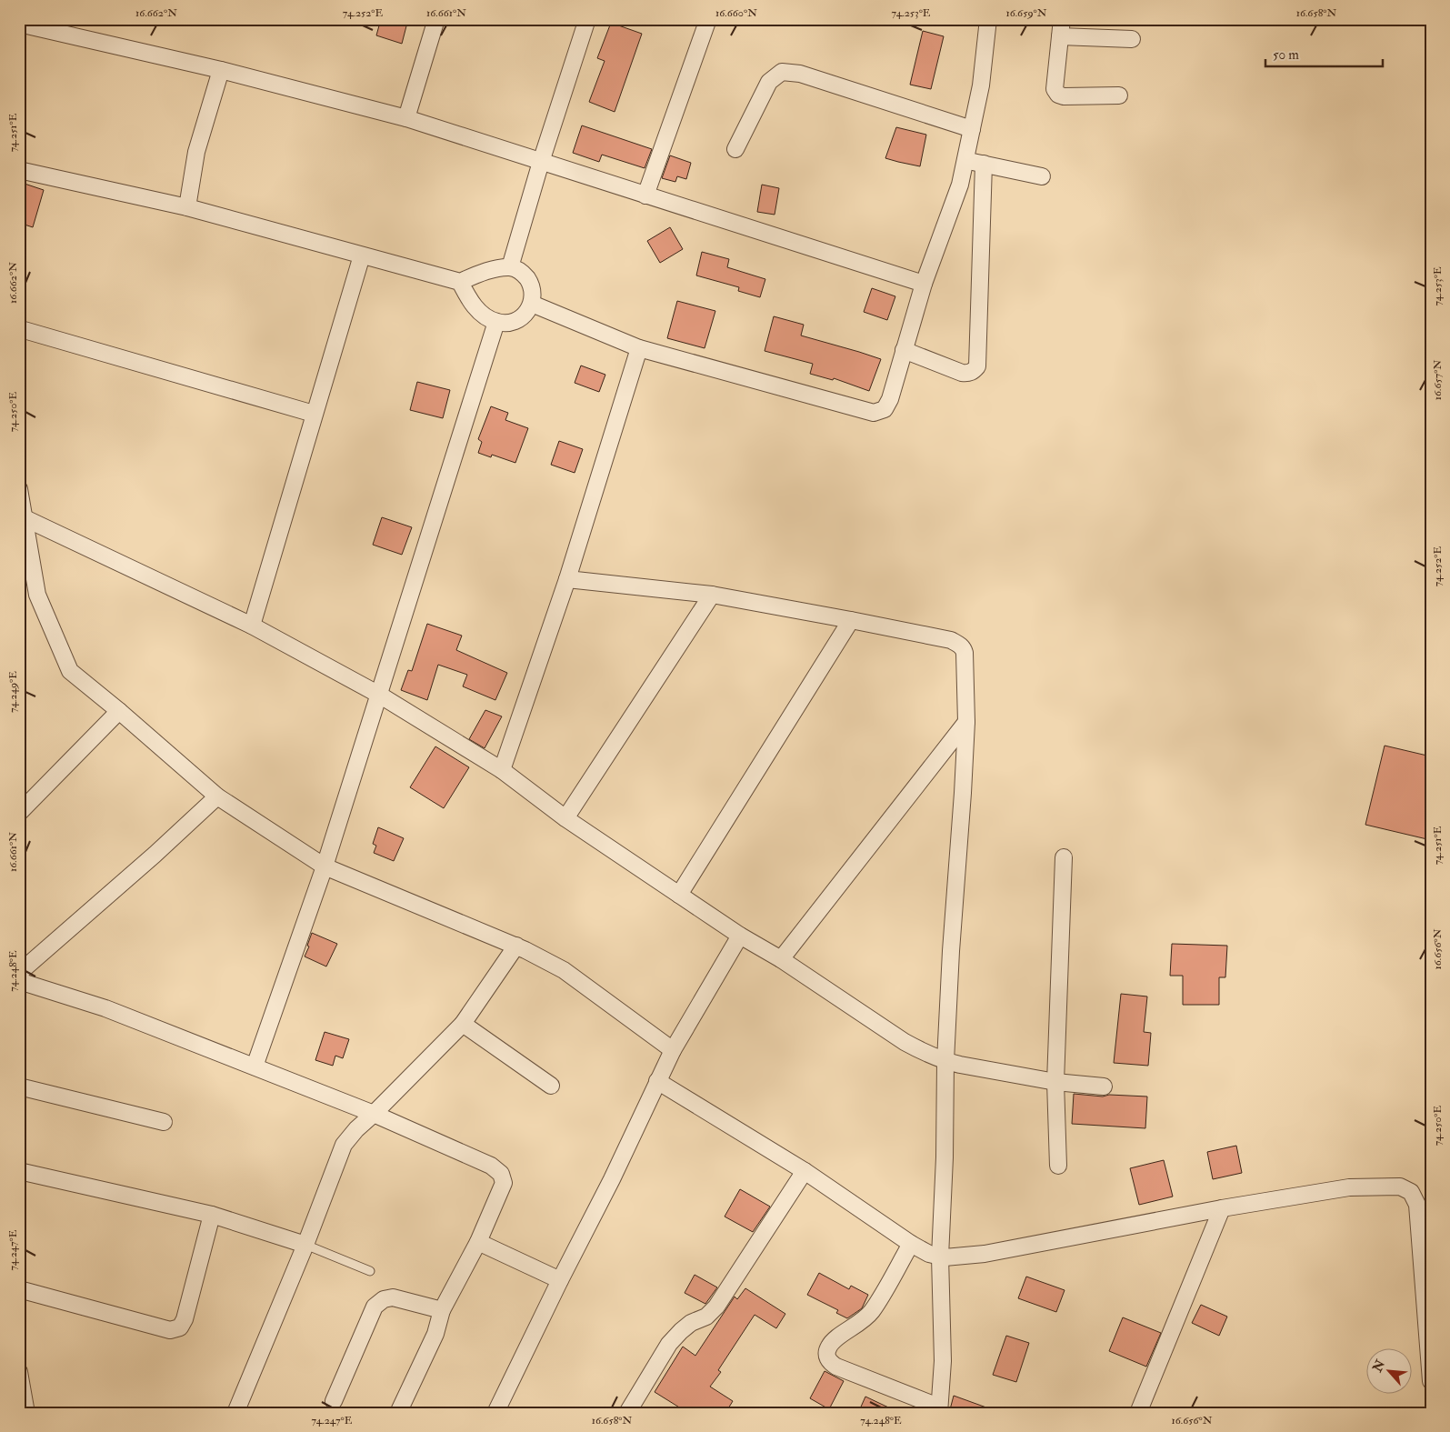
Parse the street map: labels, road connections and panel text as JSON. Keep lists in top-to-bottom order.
{
  "scale_bar": "50 m",
  "north": "top left",
  "coordinates": [
    "16.662°N",
    "74.252°E",
    "16.661°N",
    "16.660°N",
    "74.253°E",
    "16.659°N",
    "16.658°N",
    "74.251°E",
    "16.657°N",
    "74.250°E",
    "74.249°E",
    "16.656°N",
    "74.248°E",
    "74.247°E"
  ]
}
